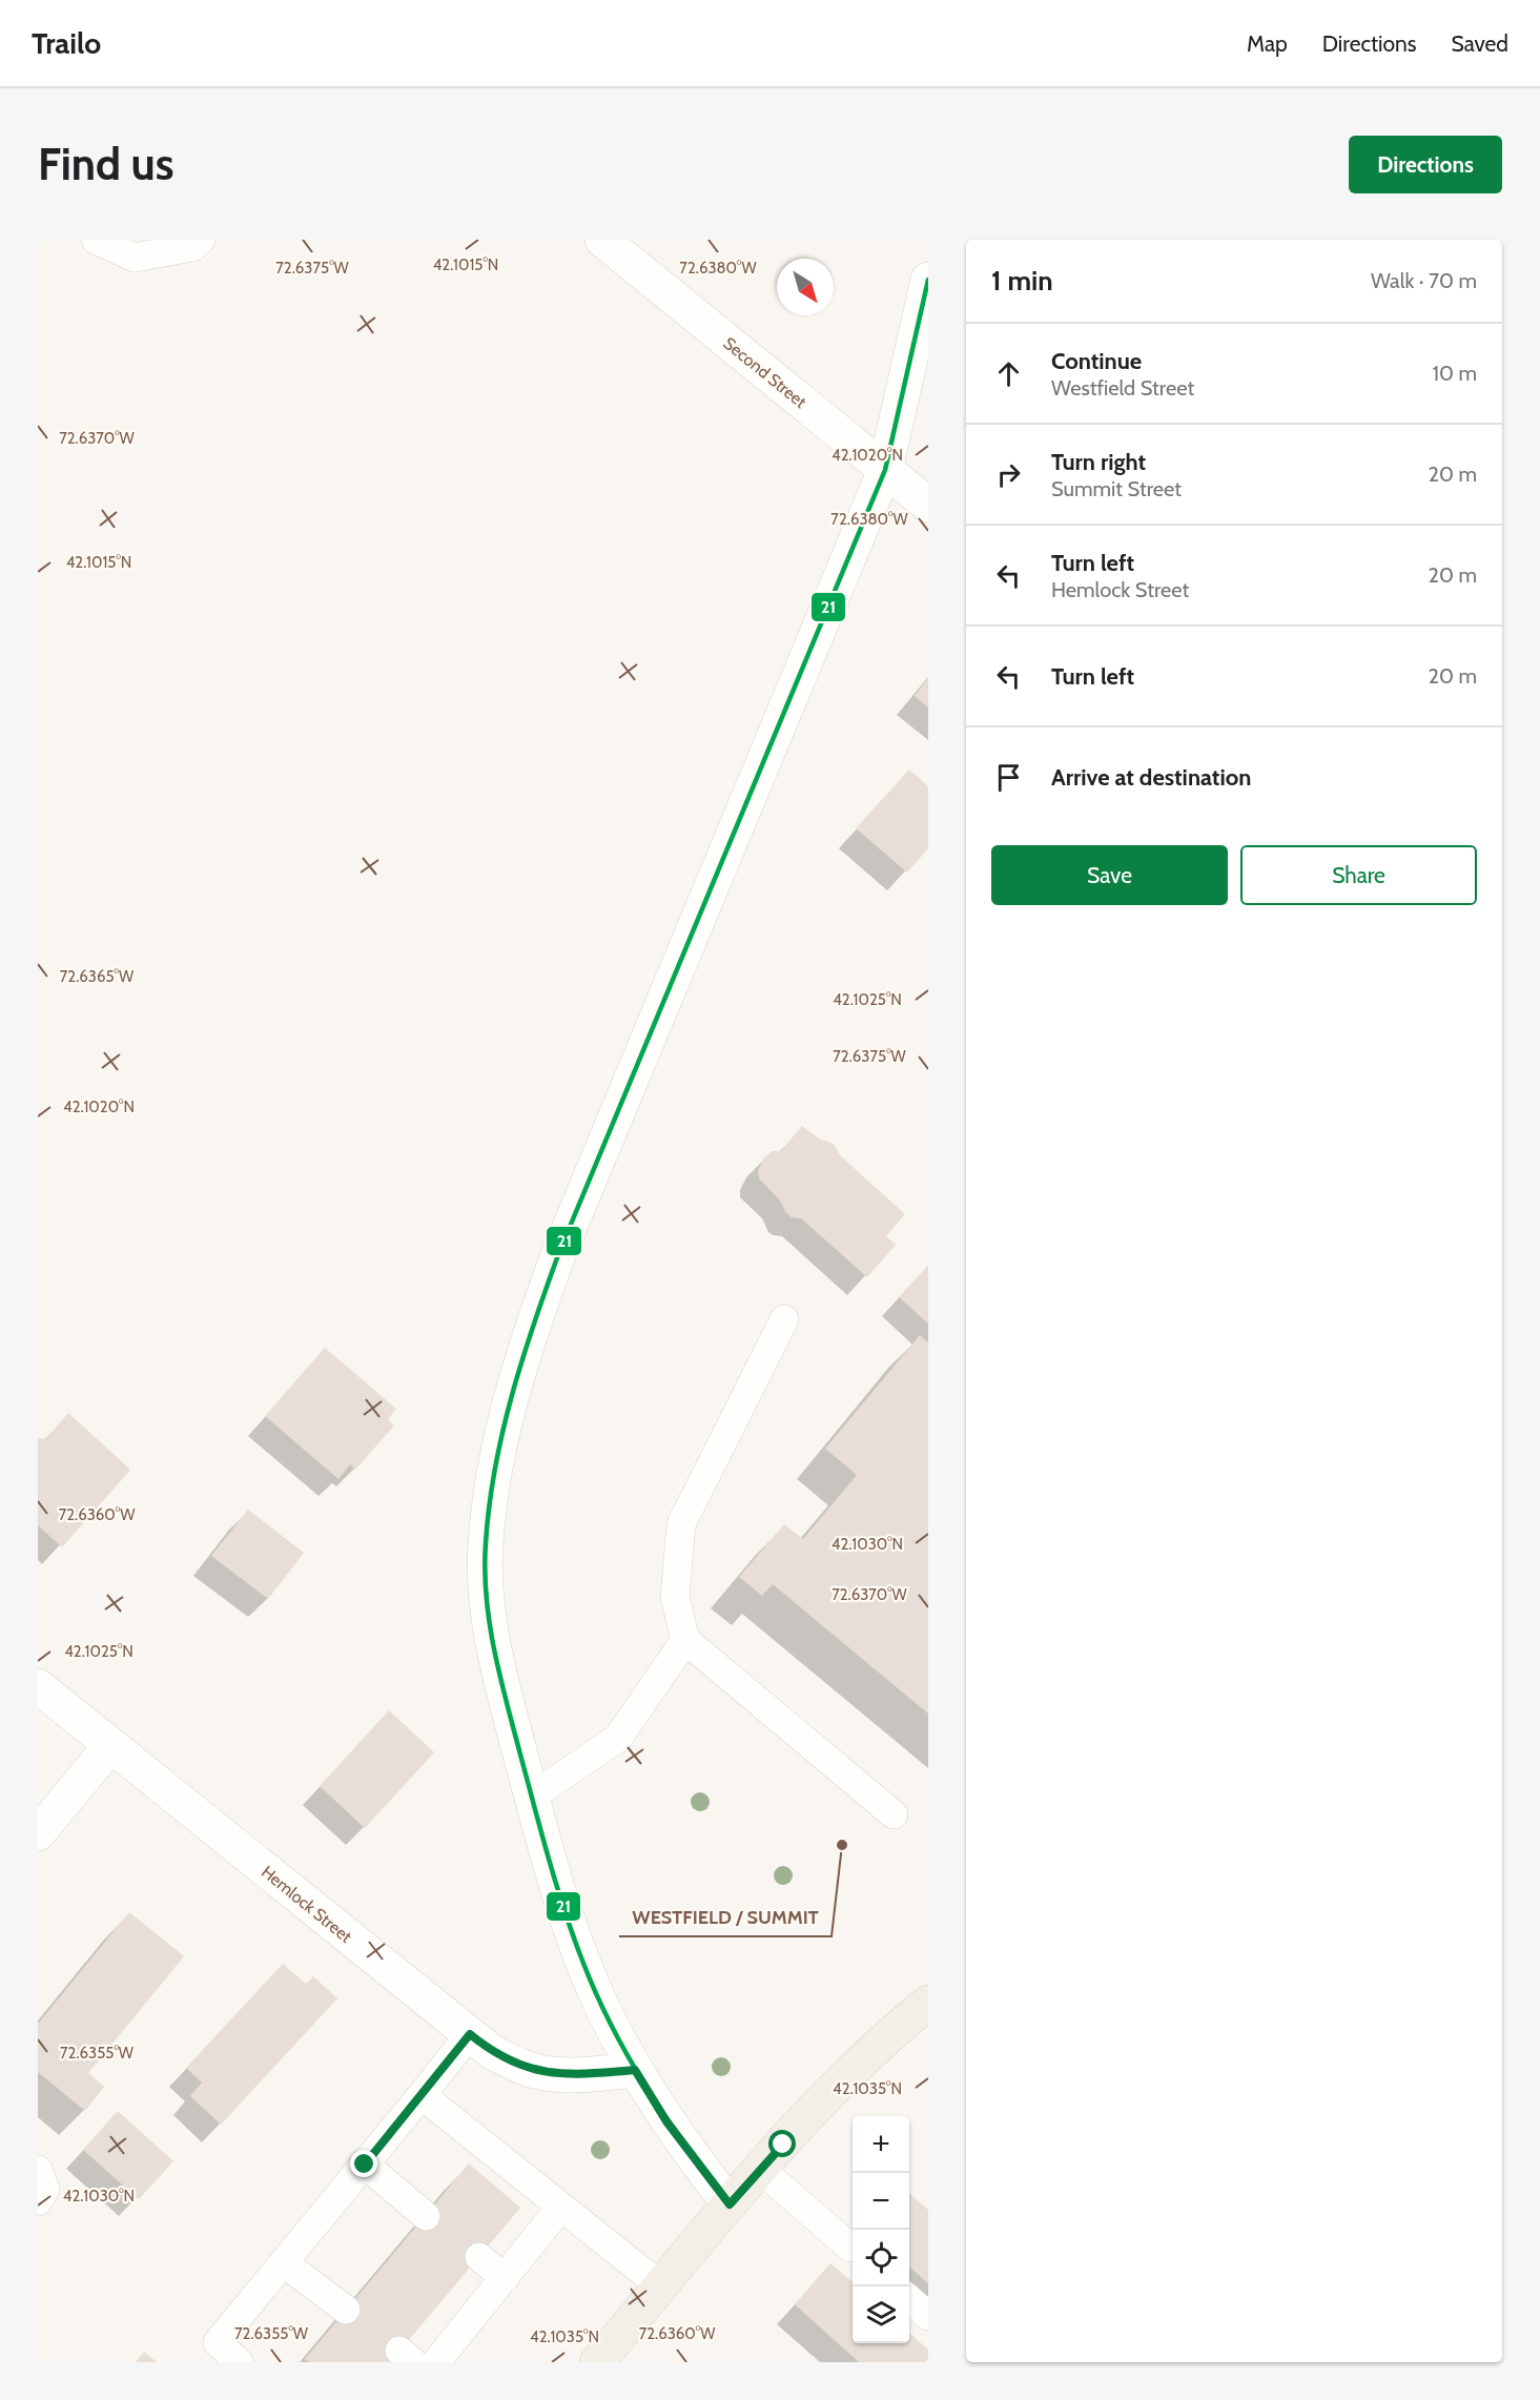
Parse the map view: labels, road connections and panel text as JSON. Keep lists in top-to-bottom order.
{
  "streets": {
    "street": ["Second Street", "Hemlock Street"]
  },
  "places": ["WESTFIELD / SUMMIT"],
  "lines": ["transit line 21"],
  "north": "bottom right",
  "page": {
    "header": "Trailo",
    "nav": ["Map", "Directions", "Saved"],
    "buttons": [
      "Directions",
      ["Save", "Share"]
    ],
    "title": "Find us",
    "heading": ["1 min", "Walk · 70 m"],
    "list": [
      ["Continue", "Westfield Street", "10 m"],
      ["Turn right", "Summit Street", "20 m"],
      ["Turn left", "Hemlock Street", "20 m"],
      ["Turn left", "20 m"],
      "Arrive at destination"
    ],
    "map_buttons": ["+", "−"]
  },
  "coordinates": [
    "42.1015°N",
    "72.6375°W",
    "72.6380°W",
    "72.6370°W",
    "42.1020°N",
    "72.6365°W",
    "42.1025°N",
    "72.6360°W",
    "42.1030°N",
    "72.6355°W",
    "42.1035°N"
  ]
}
